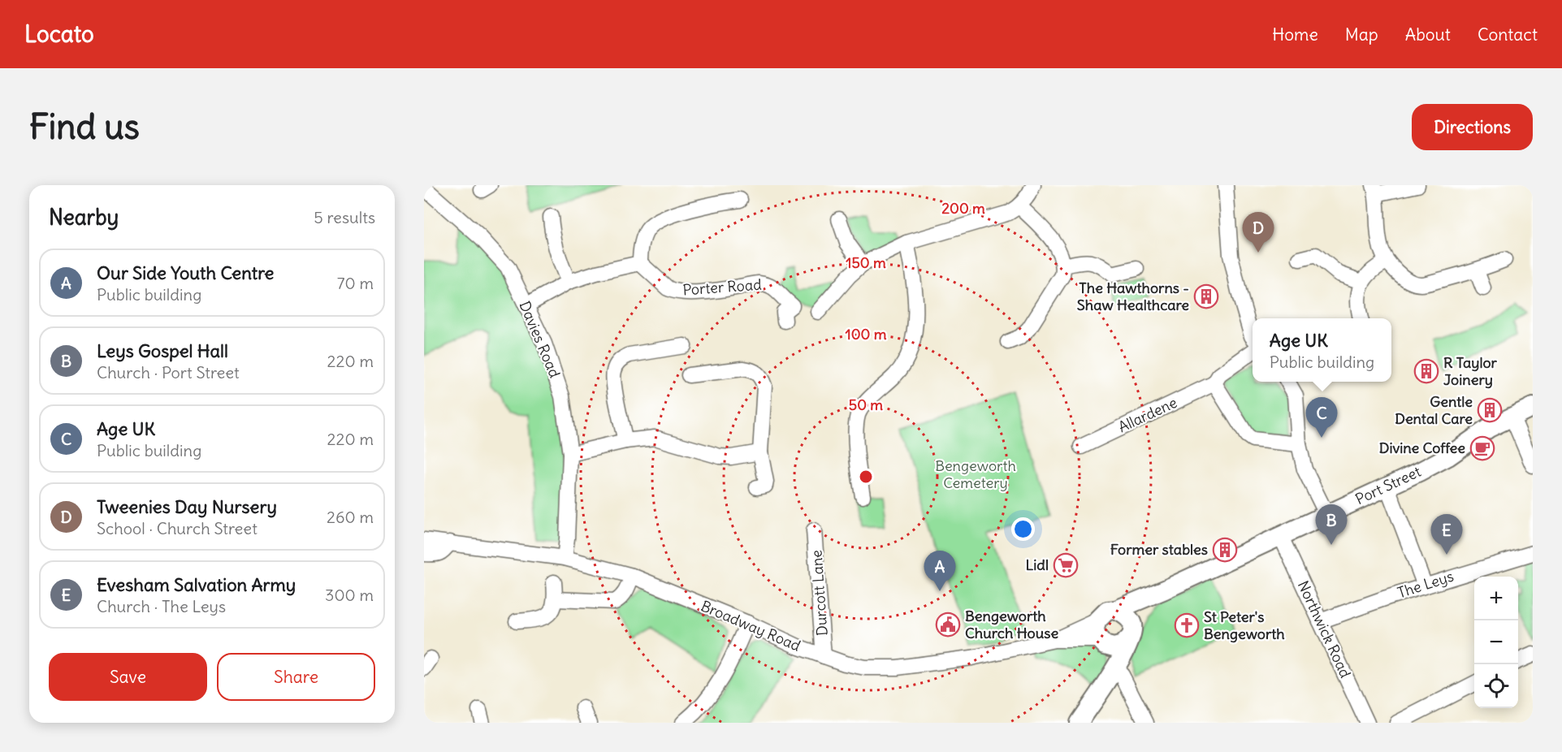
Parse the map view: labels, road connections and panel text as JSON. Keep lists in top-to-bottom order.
{
  "streets": {
    "main road": ["Port Street"],
    "street": [
      "Porter Road",
      "Davies Road",
      "Allardene",
      "The Leys",
      "Durcott Lane",
      "Broadway Road",
      "Northwick Road"
    ]
  },
  "crossings": [
    ["Davies Road", "Broadway Road"],
    ["Port Street", "Broadway Road"],
    ["Port Street", "Northwick Road"],
    ["The Leys", "Northwick Road"],
    ["Durcott Lane", "Broadway Road"]
  ],
  "parks": ["Bengeworth Cemetery"],
  "places": {
    "building": [
      "The Hawthorns - Shaw Healthcare",
      "R Taylor Joinery",
      "Gentle Dental Care",
      "Former stables"
    ],
    "cafe": ["Divine Coffee"],
    "supermarket": ["Lidl"],
    "public building": ["Bengeworth Church House"],
    "church": ["St Peter's Bengeworth"]
  },
  "page": {
    "header": "Locato",
    "nav": [
      "Home",
      "Map",
      "About",
      "Contact"
    ],
    "buttons": [
      "Directions",
      ["Save", "Share"]
    ],
    "title": "Find us",
    "heading": ["Nearby", "5 results"],
    "pins": [
      "D",
      "C",
      "B",
      "E",
      "A"
    ],
    "list": [
      {
        "mark": "A",
        "name": "Our Side Youth Centre",
        "note": "Public building",
        "value": "70 m"
      },
      {
        "mark": "B",
        "name": "Leys Gospel Hall",
        "note": "Church · Port Street",
        "value": "220 m"
      },
      {
        "mark": "C",
        "name": "Age UK",
        "note": "Public building",
        "value": "220 m"
      },
      {
        "mark": "D",
        "name": "Tweenies Day Nursery",
        "note": "School · Church Street",
        "value": "260 m"
      },
      {
        "mark": "E",
        "name": "Evesham Salvation Army",
        "note": "Church · The Leys",
        "value": "300 m"
      }
    ],
    "popup": ["Age UK", "Public building"],
    "map_buttons": ["+", "−"]
  },
  "rings": [
    "200 m",
    "150 m",
    "100 m",
    "50 m"
  ]
}
